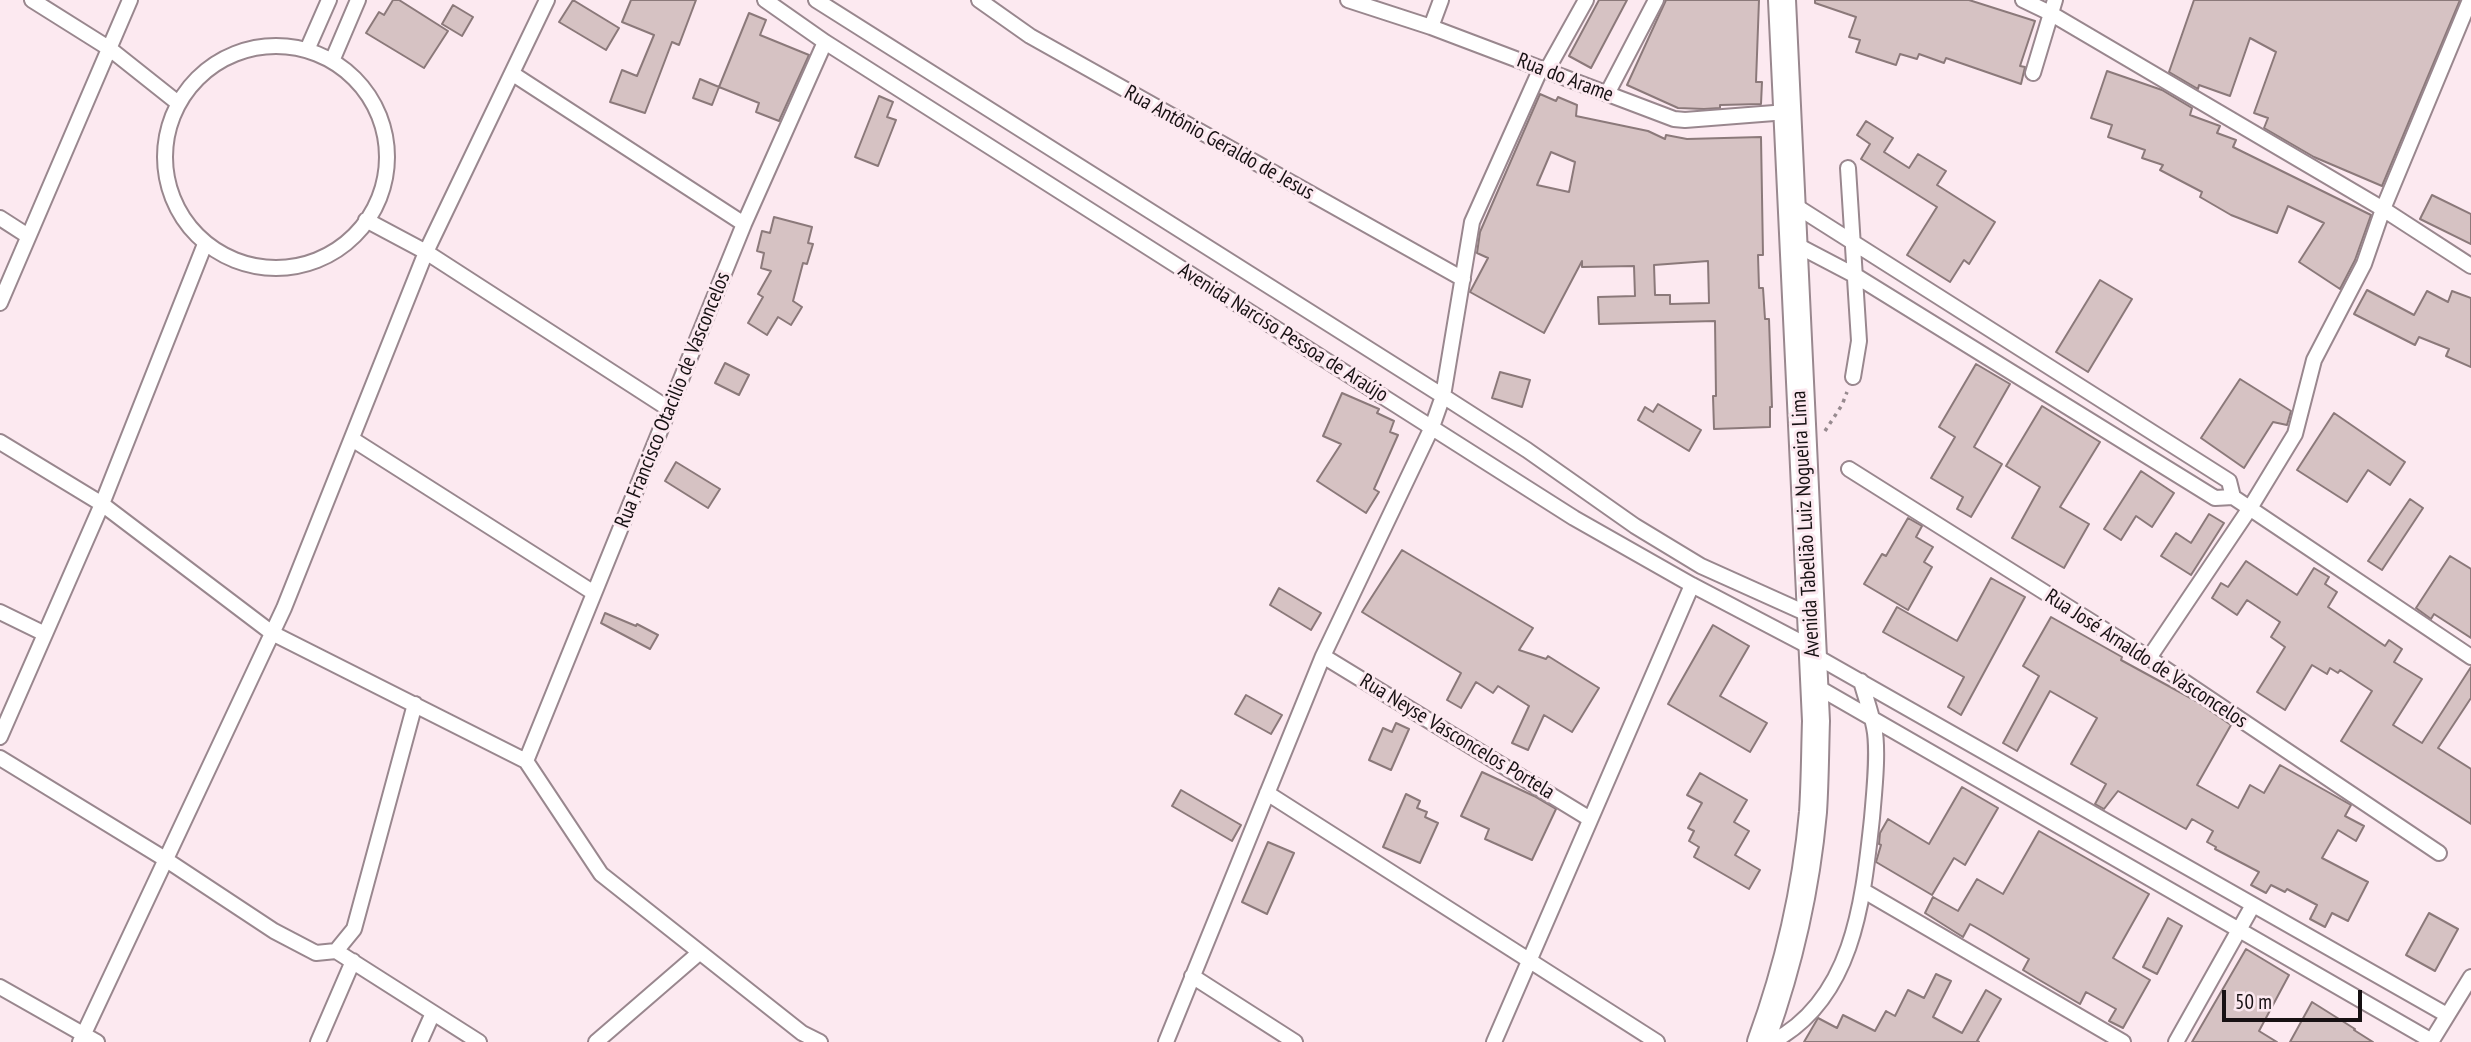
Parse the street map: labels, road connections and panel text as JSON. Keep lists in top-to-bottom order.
{
  "streets": {
    "highway": ["Avenida Tabelião Luiz Nogueira Lima"],
    "street": [
      "Rua do Arame",
      "Rua Antônio Geraldo de Jesus",
      "Avenida Narciso Pessoa de Araújo",
      "Rua Francisco Otacilio de Vasconcelos",
      "Rua José Arnaldo de Vasconcelos",
      "Rua Neyse Vasconcelos Portela"
    ]
  },
  "crossings": [
    ["Rua do Arame", "Avenida Tabelião Luiz Nogueira Lima"],
    ["Avenida Narciso Pessoa de Araújo", "Rua Francisco Otacilio de Vasconcelos"],
    ["Avenida Narciso Pessoa de Araújo", "Avenida Tabelião Luiz Nogueira Lima"]
  ],
  "scale_bar": "50 m"
}
